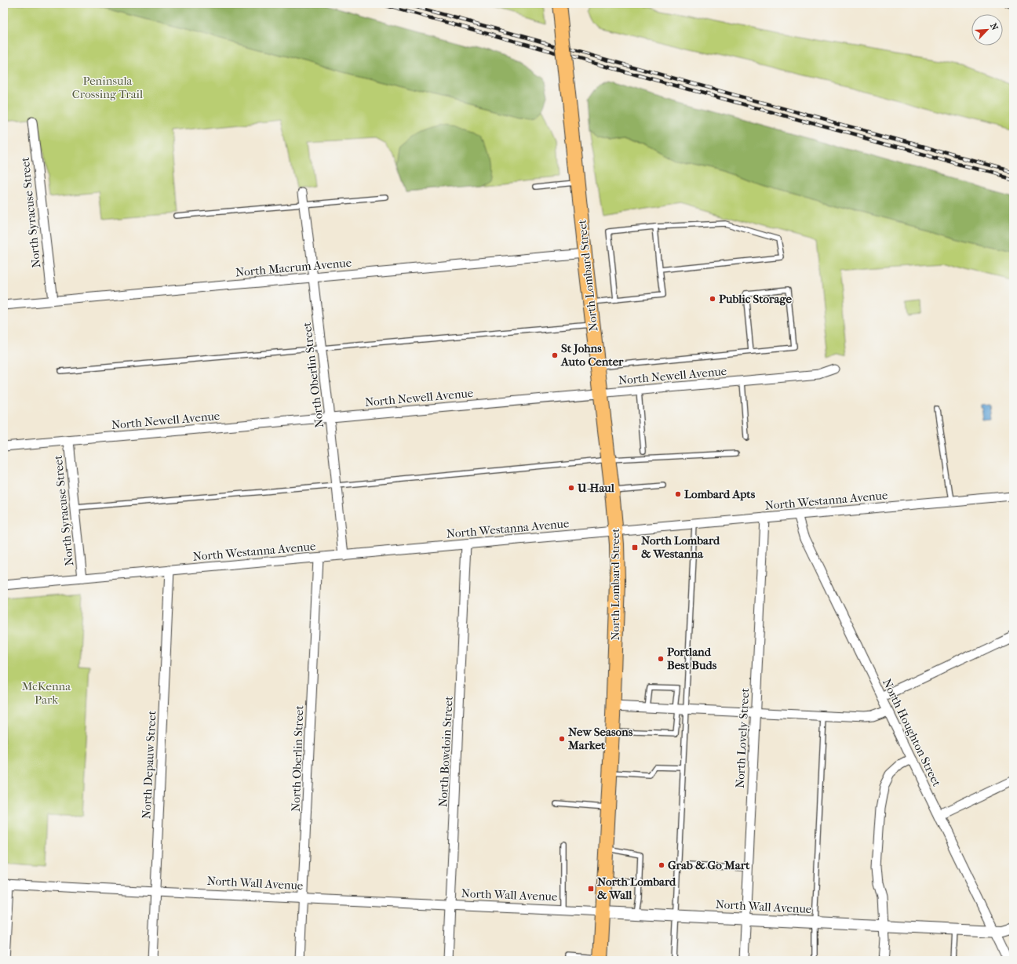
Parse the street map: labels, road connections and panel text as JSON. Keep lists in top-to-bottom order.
{
  "streets": {
    "main road": ["North Lombard Street"],
    "street": [
      "North Syracuse Street",
      "North Macrum Avenue",
      "North Oberlin Street",
      "North Newell Avenue",
      "North Westanna Avenue",
      "North Houghton Street",
      "North Lovely Street",
      "North Bowdoin Street",
      "North Depauw Street",
      "North Wall Avenue"
    ]
  },
  "crossings": [
    ["North Syracuse Street", "North Macrum Avenue"],
    ["North Syracuse Street", "North Newell Avenue"],
    ["North Syracuse Street", "North Westanna Avenue"],
    ["North Macrum Avenue", "North Lombard Street"],
    ["North Macrum Avenue", "North Oberlin Street"],
    ["North Lombard Street", "North Newell Avenue"],
    ["North Lombard Street", "North Westanna Avenue"],
    ["North Lombard Street", "North Wall Avenue"],
    ["North Oberlin Street", "North Newell Avenue"],
    ["North Oberlin Street", "North Westanna Avenue"],
    ["North Oberlin Street", "North Wall Avenue"],
    ["North Westanna Avenue", "North Houghton Street"],
    ["North Westanna Avenue", "North Lovely Street"],
    ["North Westanna Avenue", "North Bowdoin Street"],
    ["North Westanna Avenue", "North Depauw Street"],
    ["North Houghton Street", "North Wall Avenue"],
    ["North Lovely Street", "North Wall Avenue"],
    ["North Bowdoin Street", "North Wall Avenue"],
    ["North Depauw Street", "North Wall Avenue"]
  ],
  "parks": ["Peninsula Crossing Trail", "McKenna Park"],
  "places": {
    "other": [
      "Public Storage",
      "St Johns Auto Center",
      "U-Haul",
      "Lombard Apts",
      "Portland Best Buds",
      "New Seasons Market",
      "Grab & Go Mart"
    ],
    "transit": ["North Lombard & Westanna", "North Lombard & Wall"]
  },
  "north": "top right"
}
